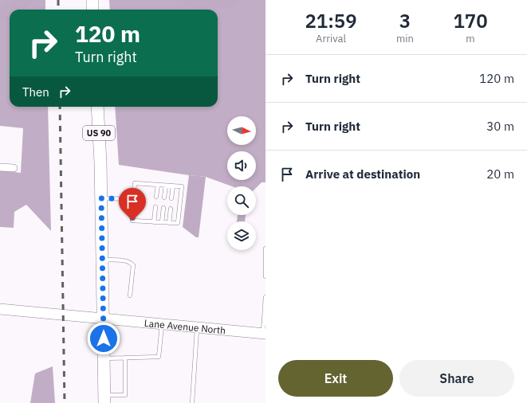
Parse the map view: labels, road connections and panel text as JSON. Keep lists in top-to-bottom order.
{
  "streets": {
    "main road": ["US 90", "Lane Avenue North"]
  },
  "crossings": [
    ["US 90", "Lane Avenue North"]
  ],
  "north": "right",
  "page": {
    "eta": [
      "21:59",
      "Arrival",
      "3",
      "min",
      "170",
      "m"
    ],
    "turn": ["120 m", "Turn right"],
    "list": [
      {
        "name": "Turn right",
        "value": "120 m"
      },
      {
        "name": "Turn right",
        "value": "30 m"
      },
      {
        "name": "Arrive at destination",
        "value": "20 m"
      }
    ],
    "then": "Then",
    "buttons": ["Exit", "Share"]
  }
}
